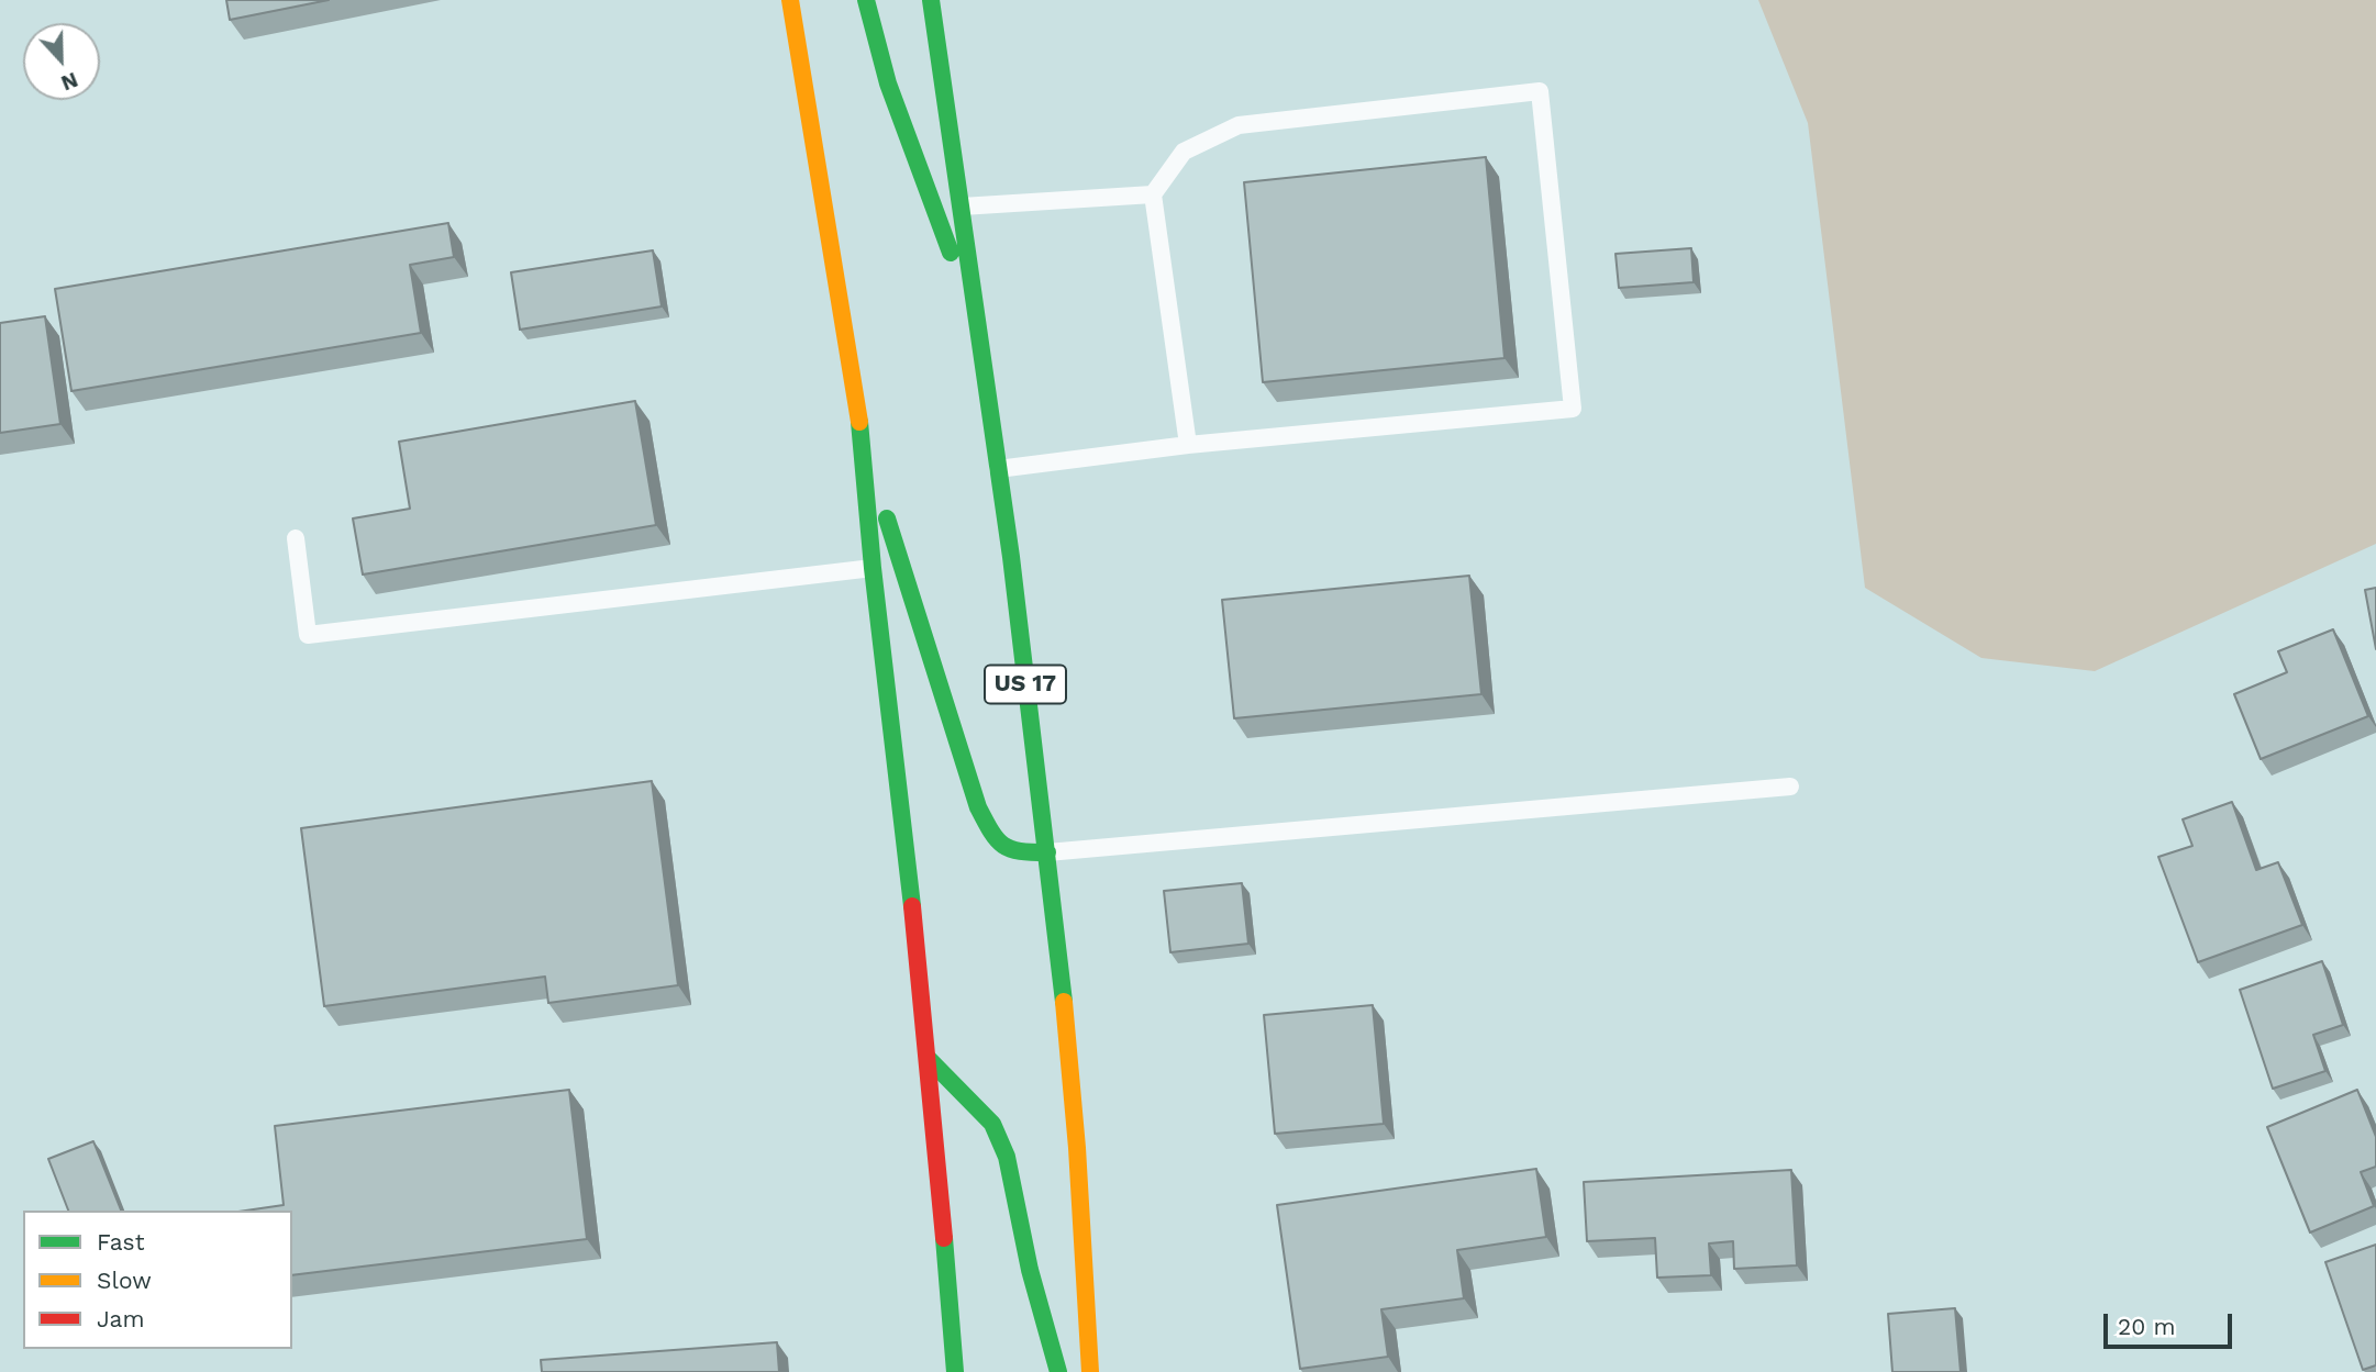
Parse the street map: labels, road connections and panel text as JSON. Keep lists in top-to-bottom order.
{
  "streets": {
    "main road": ["US 17"]
  },
  "legend": ["Fast", "Slow", "Jam"],
  "scale_bar": "20 m",
  "north": "bottom"
}
